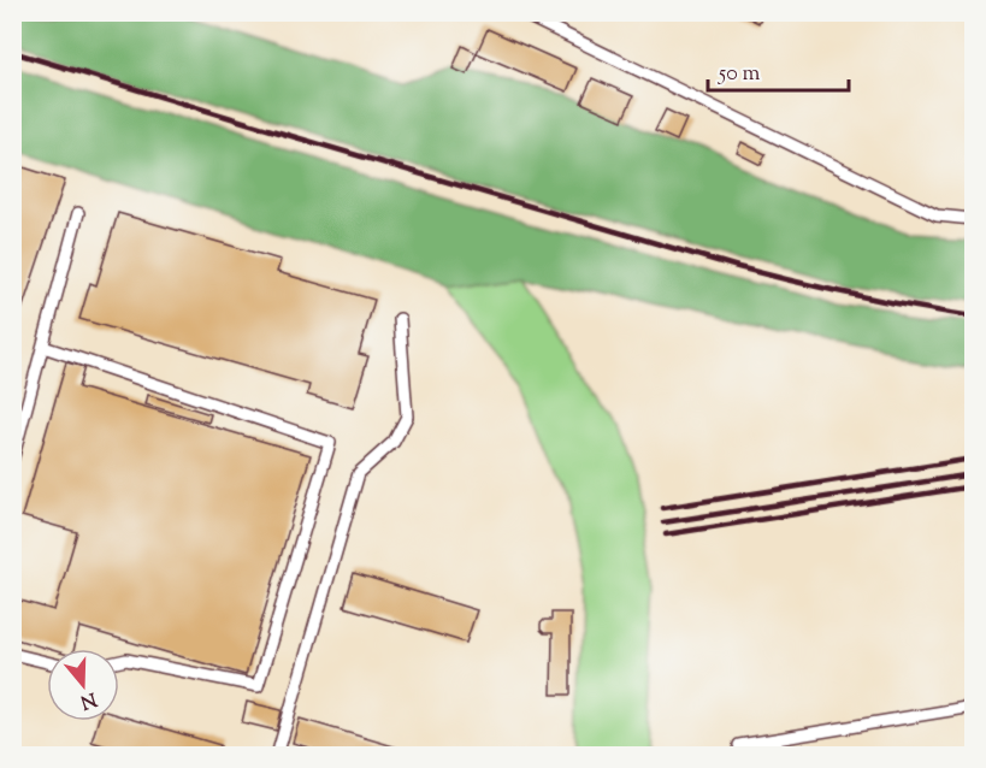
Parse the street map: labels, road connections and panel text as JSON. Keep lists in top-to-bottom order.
{
  "scale_bar": "50 m",
  "north": "bottom"
}
